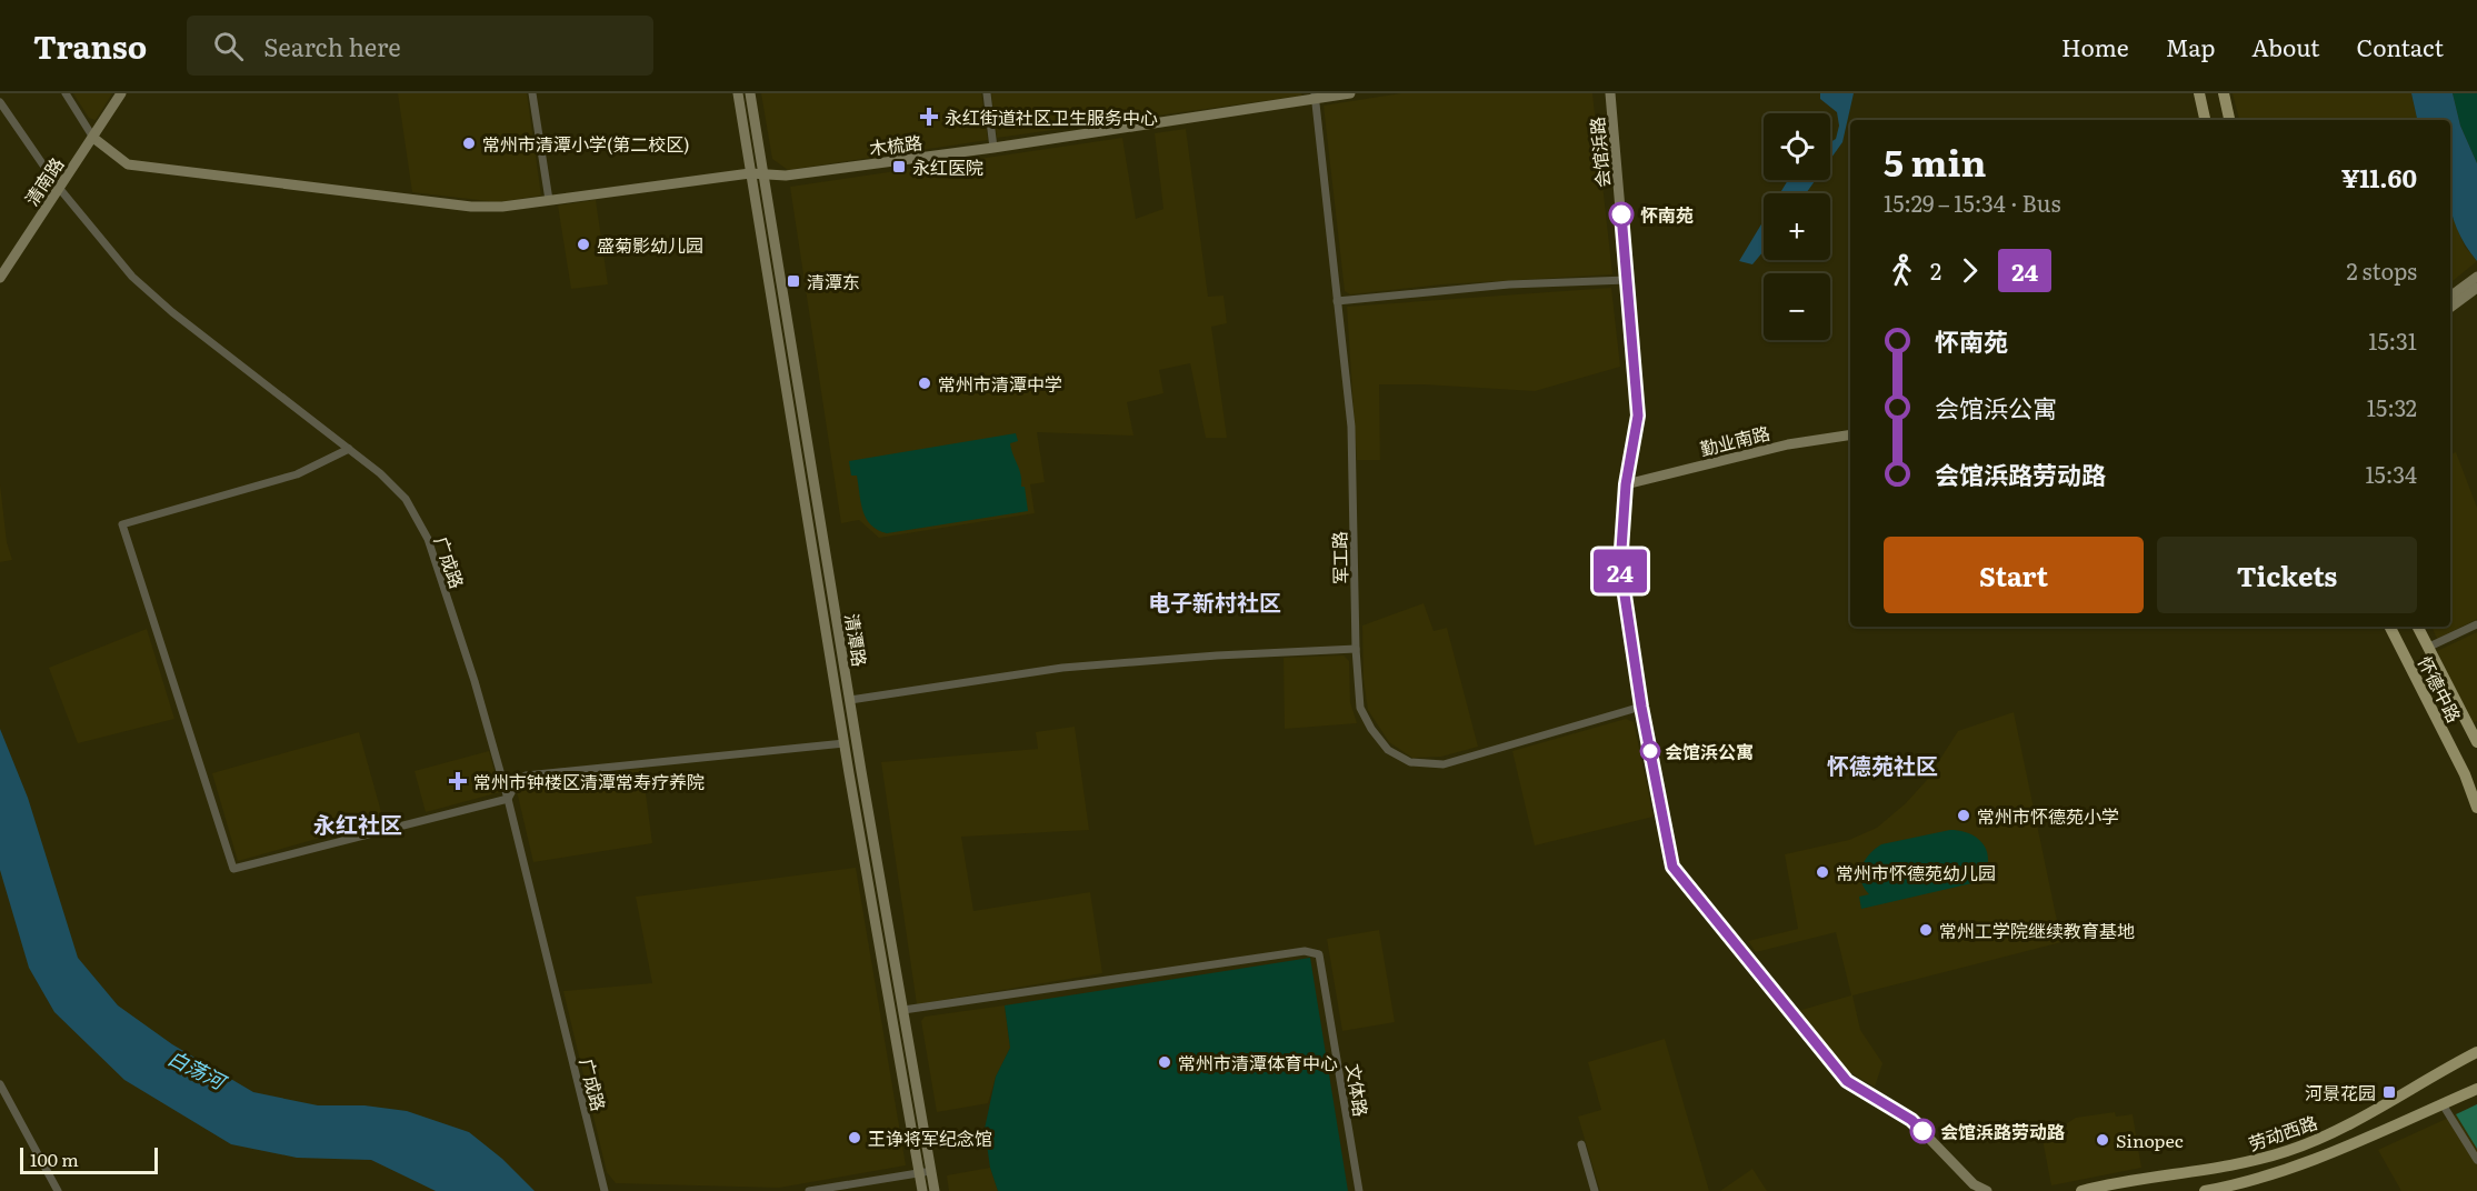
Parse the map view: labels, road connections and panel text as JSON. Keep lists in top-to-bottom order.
{
  "streets": {
    "main road": ["怀德中路", "劳动西路"],
    "street": [
      "木梳路",
      "会馆浜路",
      "清南路",
      "勤业南路",
      "军工路",
      "广成路",
      "清潭路",
      "文体路"
    ]
  },
  "crossings": [
    ["木梳路", "清南路"],
    ["木梳路", "军工路"],
    ["木梳路", "清潭路"],
    ["会馆浜路", "勤业南路"],
    ["会馆浜路", "军工路"],
    ["清南路", "广成路"],
    ["清潭路", "文体路"]
  ],
  "districts": ["电子新村社区", "怀德苑社区", "永红社区"],
  "water": ["白荡河"],
  "places": {
    "health": ["永红街道社区卫生服务中心", "常州市钟楼区清潭常寿疗养院"],
    "other": [
      "常州市清潭小学(第二校区)",
      "怀南苑",
      "盛菊影幼儿园",
      "常州市清潭中学",
      "会馆浜公寓",
      "常州市怀德苑小学",
      "常州市怀德苑幼儿园",
      "常州工学院继续教育基地",
      "常州市清潭体育中心",
      "会馆浜路劳动路",
      "王诤将军纪念馆",
      "Sinopec"
    ],
    "transit": ["永红医院", "清潭东", "河景花园"]
  },
  "lines": ["bus line 24"],
  "scale_bar": "100 m",
  "page": {
    "header": "Transo",
    "search": "Search here",
    "nav": [
      "Home",
      "Map",
      "About",
      "Contact"
    ],
    "on_map": "24",
    "map_buttons": ["+", "−"],
    "heading": ["5 min", "15:29 – 15:34 · Bus", "¥11.60"],
    "legs": ["2", "24", "2 stops"],
    "list": [
      {
        "name": "怀南苑",
        "value": "15:31"
      },
      {
        "name": "会馆浜公寓",
        "value": "15:32"
      },
      {
        "name": "会馆浜路劳动路",
        "value": "15:34"
      }
    ],
    "buttons": ["Start", "Tickets"],
    "scale": "100 m"
  }
}
